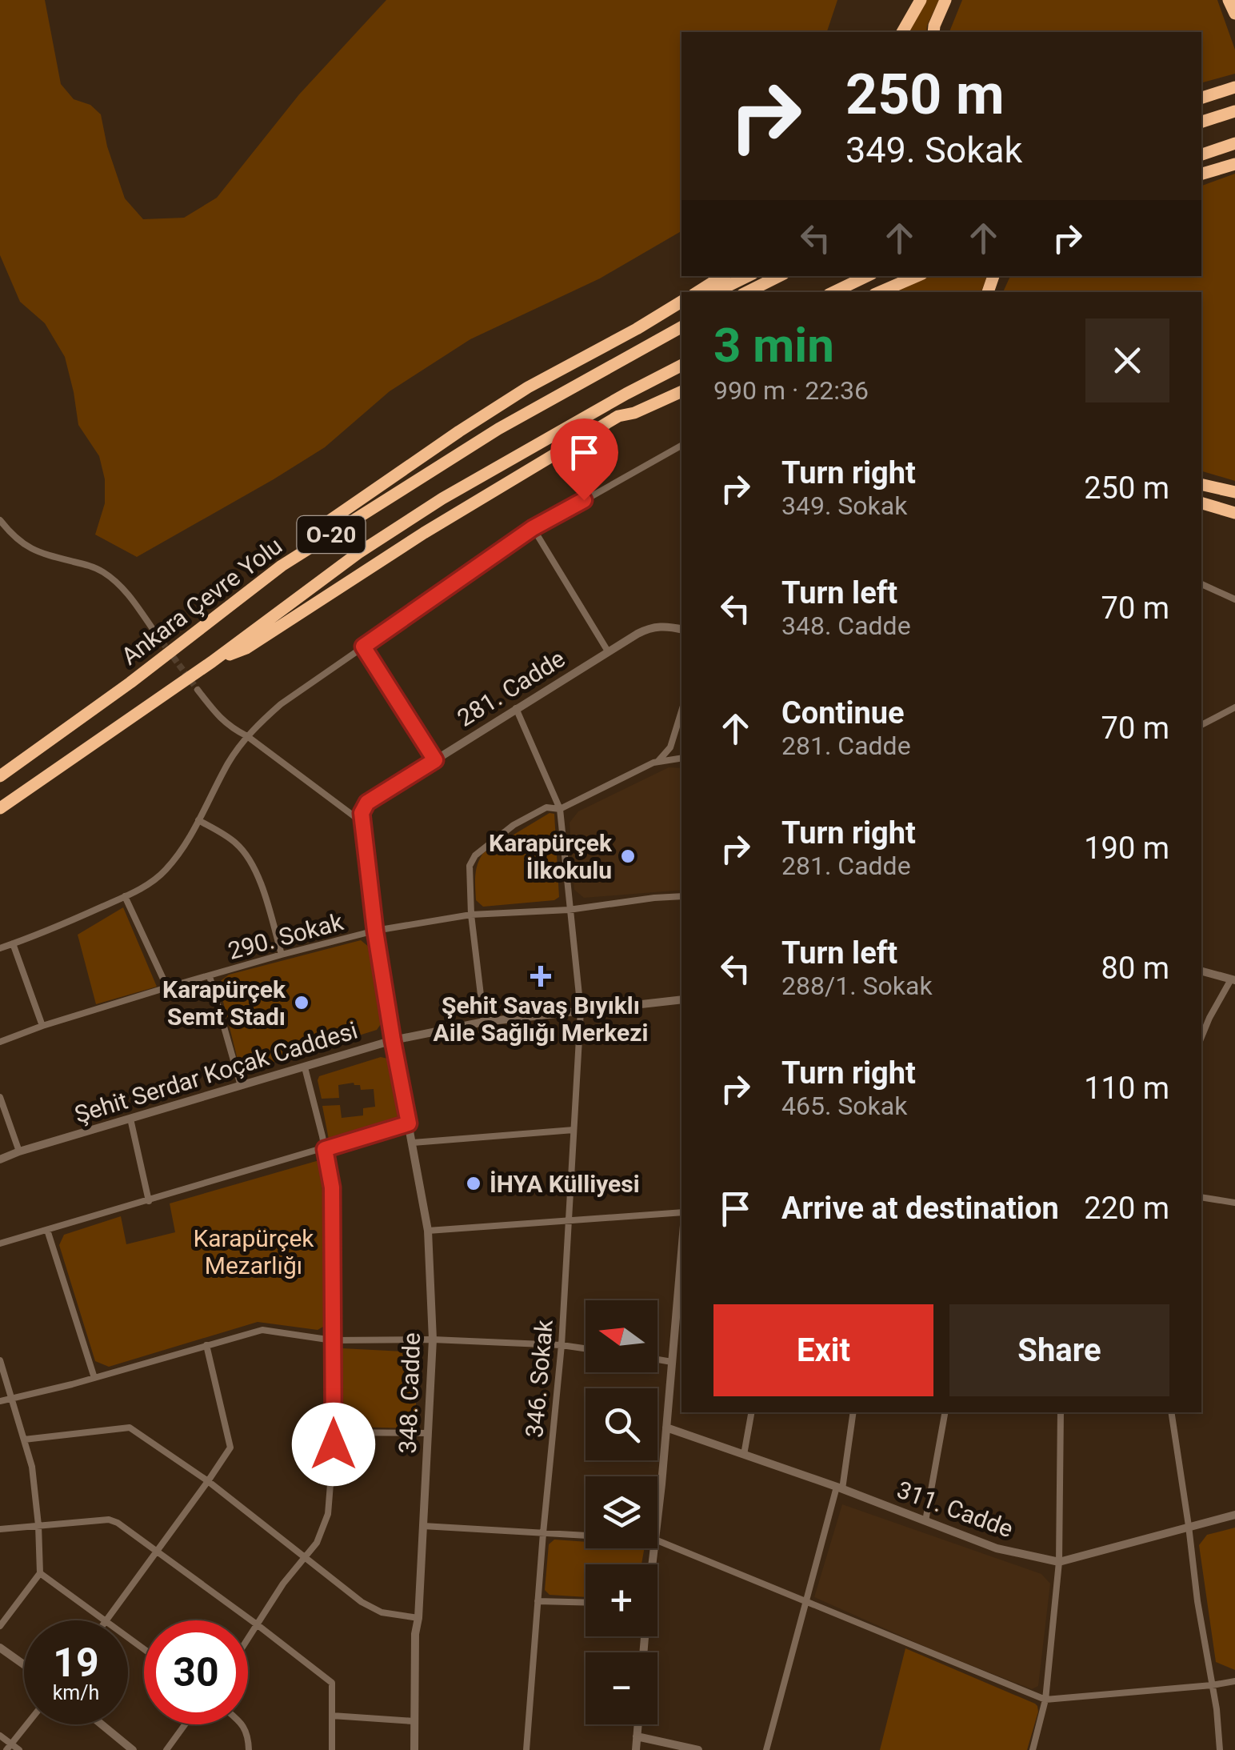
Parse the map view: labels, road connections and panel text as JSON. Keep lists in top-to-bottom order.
{
  "streets": {
    "highway": ["O-20", "Ankara Çevre Yolu"],
    "street": [
      "281. Cadde",
      "290. Sokak",
      "Şehit Serdar Koçak Caddesi",
      "346. Sokak",
      "348. Cadde",
      "311. Cadde"
    ]
  },
  "crossings": [
    ["281. Cadde", "346. Sokak"],
    ["290. Sokak", "346. Sokak"],
    ["Şehit Serdar Koçak Caddesi", "346. Sokak"],
    ["Şehit Serdar Koçak Caddesi", "348. Cadde"]
  ],
  "parks": ["Karapürçek Mezarlığı"],
  "places": {
    "other": ["Karapürçek İlkokulu", "Karapürçek Semt Stadı", "İHYA Külliyesi"],
    "health": ["Şehit Savaş Bıyıklı Aile Sağlığı Merkezi"]
  },
  "north": "left",
  "page": {
    "turn": ["250 m", "349. Sokak"],
    "heading": ["3 min", "990 m · 22:36"],
    "list": [
      {
        "name": "Turn right",
        "note": "349. Sokak",
        "value": "250 m"
      },
      {
        "name": "Turn left",
        "note": "348. Cadde",
        "value": "70 m"
      },
      {
        "name": "Continue",
        "note": "281. Cadde",
        "value": "70 m"
      },
      {
        "name": "Turn right",
        "note": "281. Cadde",
        "value": "190 m"
      },
      {
        "name": "Turn left",
        "note": "288/1. Sokak",
        "value": "80 m"
      },
      {
        "name": "Turn right",
        "note": "465. Sokak",
        "value": "110 m"
      },
      {
        "name": "Arrive at destination",
        "value": "220 m"
      }
    ],
    "buttons": ["Exit", "Share"],
    "map_buttons": ["+", "−"],
    "speed": "19 km/h",
    "limit": "30"
  }
}
